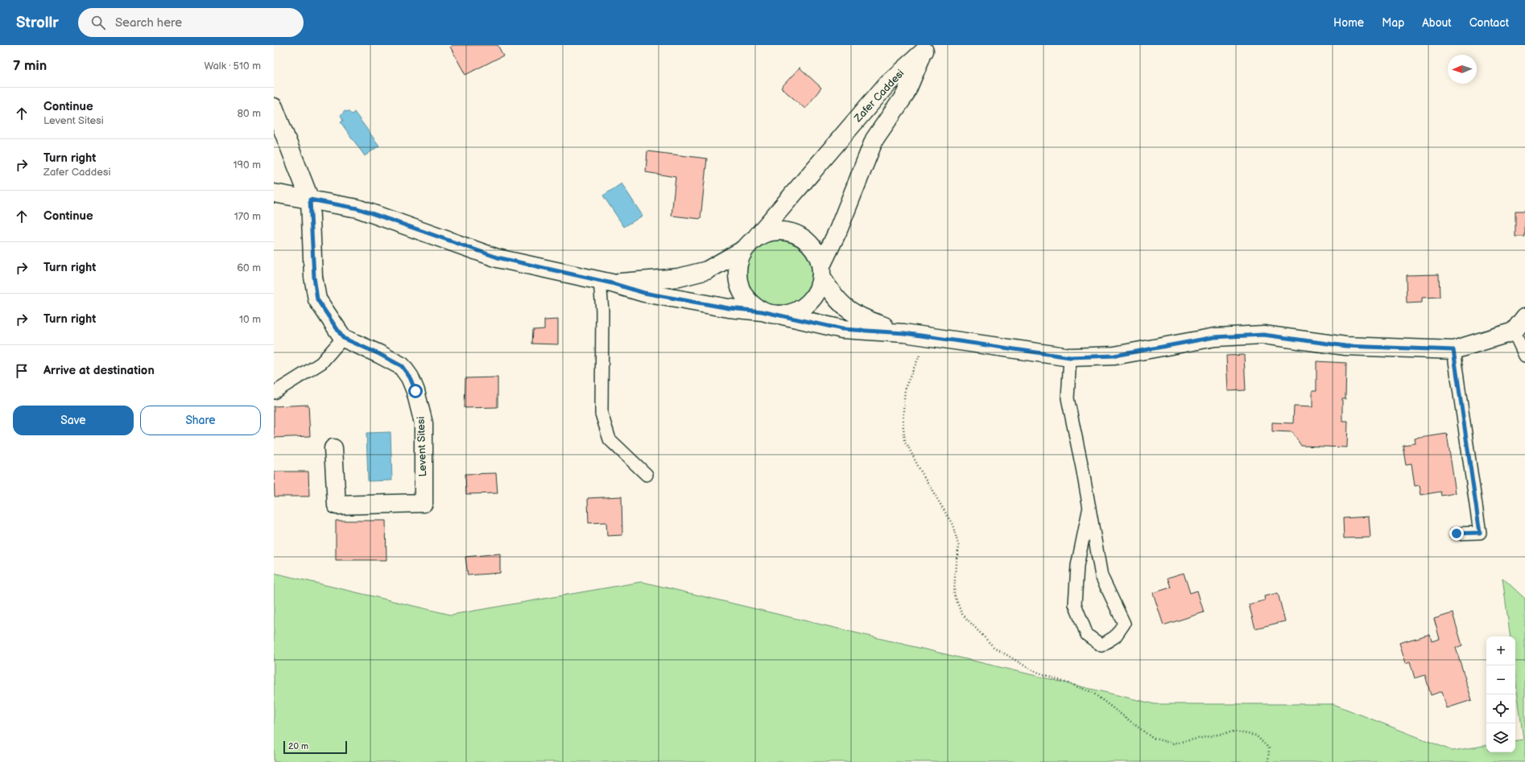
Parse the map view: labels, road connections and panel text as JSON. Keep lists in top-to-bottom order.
{
  "streets": {
    "street": ["Zafer Caddesi", "Levent Sitesi"]
  },
  "scale_bar": "20 m",
  "north": "left",
  "page": {
    "header": "Strollr",
    "search": "Search here",
    "nav": [
      "Home",
      "Map",
      "About",
      "Contact"
    ],
    "heading": ["7 min", "Walk · 510 m"],
    "list": [
      ["Continue", "Levent Sitesi", "80 m"],
      ["Turn right", "Zafer Caddesi", "190 m"],
      ["Continue", "170 m"],
      ["Turn right", "60 m"],
      ["Turn right", "10 m"],
      "Arrive at destination"
    ],
    "buttons": ["Save", "Share"],
    "map_buttons": ["+", "−"],
    "scale": "20 m"
  }
}
